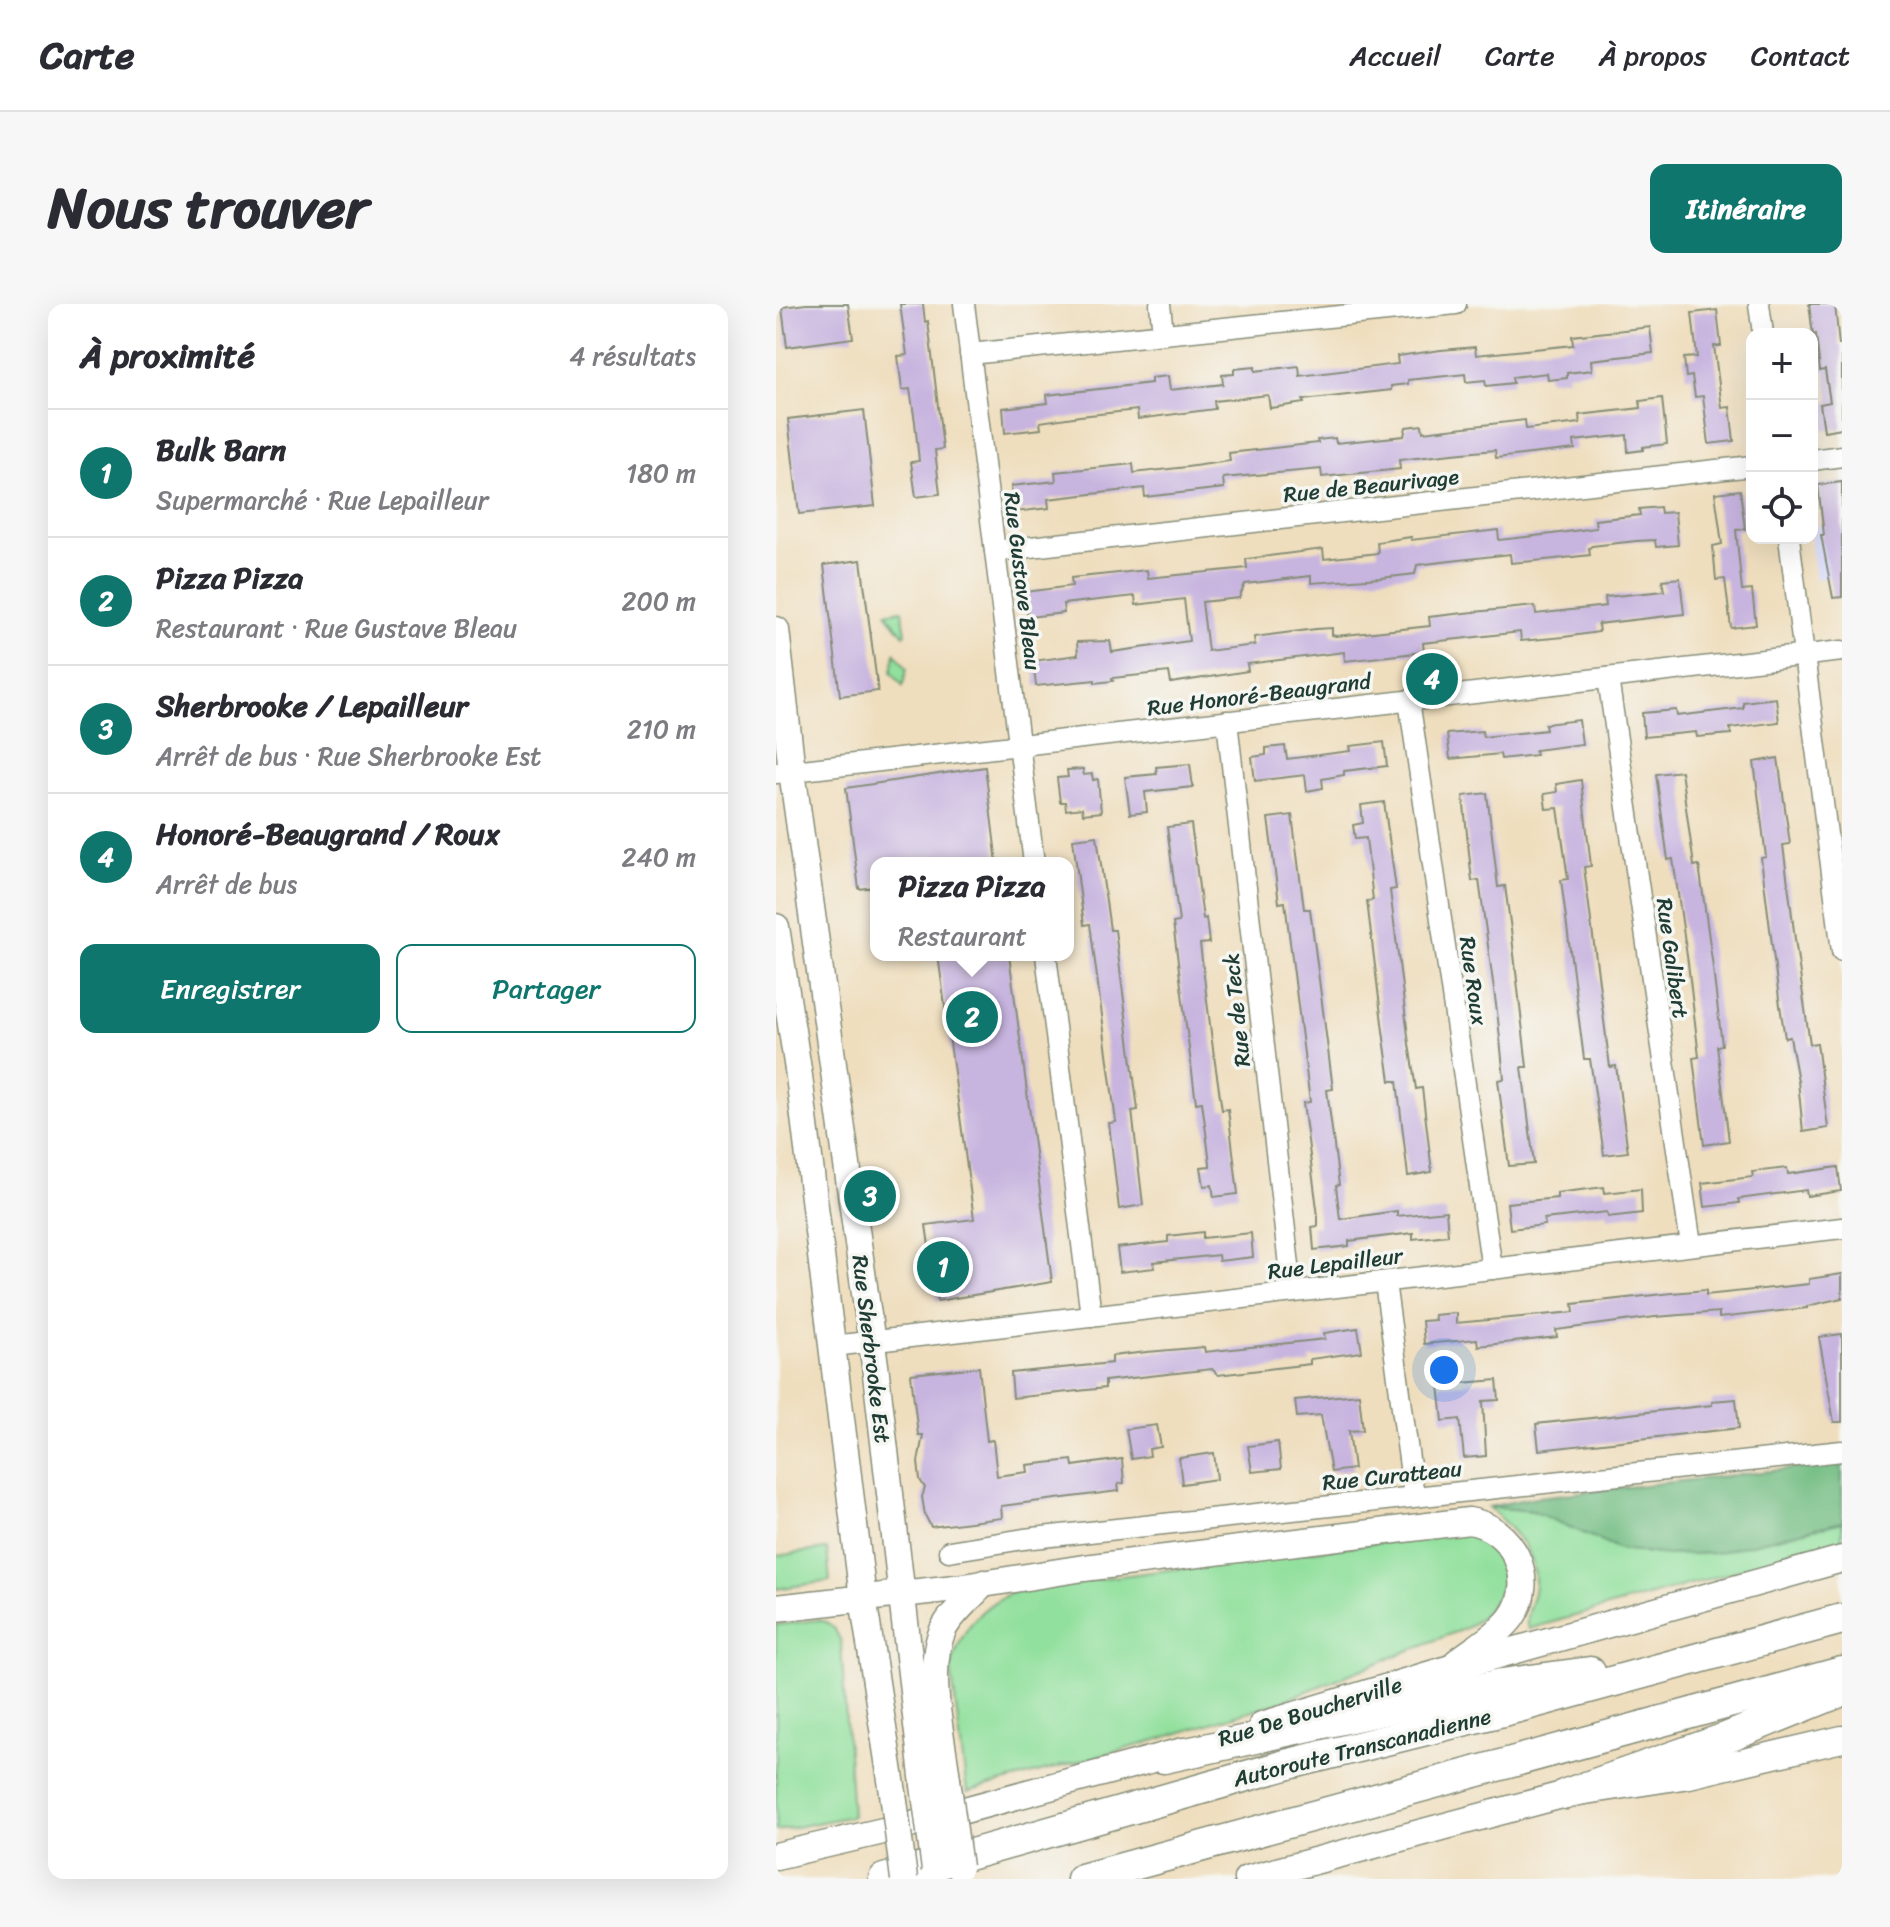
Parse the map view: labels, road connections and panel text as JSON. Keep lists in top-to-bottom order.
{
  "streets": {
    "highway": ["Autoroute Transcanadienne"],
    "main road": ["Rue Sherbrooke Est", "Rue De Boucherville"],
    "street": [
      "Rue de Beaurivage",
      "Rue Gustave Bleau",
      "Rue Honoré-Beaugrand",
      "Rue Galibert",
      "Rue Roux",
      "Rue de Teck",
      "Rue Lepailleur",
      "Rue Curatteau"
    ]
  },
  "crossings": [
    ["Rue de Beaurivage", "Rue Gustave Bleau"],
    ["Rue Gustave Bleau", "Rue Honoré-Beaugrand"],
    ["Rue Honoré-Beaugrand", "Rue Galibert"],
    ["Rue Honoré-Beaugrand", "Rue Roux"],
    ["Rue Honoré-Beaugrand", "Rue de Teck"],
    ["Rue Honoré-Beaugrand", "Rue Sherbrooke Est"],
    ["Rue Galibert", "Rue Lepailleur"],
    ["Rue Roux", "Rue Lepailleur"],
    ["Rue de Teck", "Rue Lepailleur"],
    ["Rue Lepailleur", "Rue Sherbrooke Est"]
  ],
  "page": {
    "header": "Carte",
    "nav": [
      "Accueil",
      "Carte",
      "À propos",
      "Contact"
    ],
    "title": "Nous trouver",
    "buttons": [
      "Itinéraire",
      ["Enregistrer", "Partager"]
    ],
    "heading": ["À proximité", "4 résultats"],
    "map_buttons": ["+", "−"],
    "list": [
      {
        "mark": "1",
        "name": "Bulk Barn",
        "note": "Supermarché · Rue Lepailleur",
        "value": "180 m"
      },
      {
        "mark": "2",
        "name": "Pizza Pizza",
        "note": "Restaurant · Rue Gustave Bleau",
        "value": "200 m"
      },
      {
        "mark": "3",
        "name": "Sherbrooke / Lepailleur",
        "note": "Arrêt de bus · Rue Sherbrooke Est",
        "value": "210 m"
      },
      {
        "mark": "4",
        "name": "Honoré-Beaugrand / Roux",
        "note": "Arrêt de bus",
        "value": "240 m"
      }
    ],
    "pins": [
      "4",
      "2",
      "3",
      "1"
    ],
    "popup": ["Pizza Pizza", "Restaurant"]
  }
}
